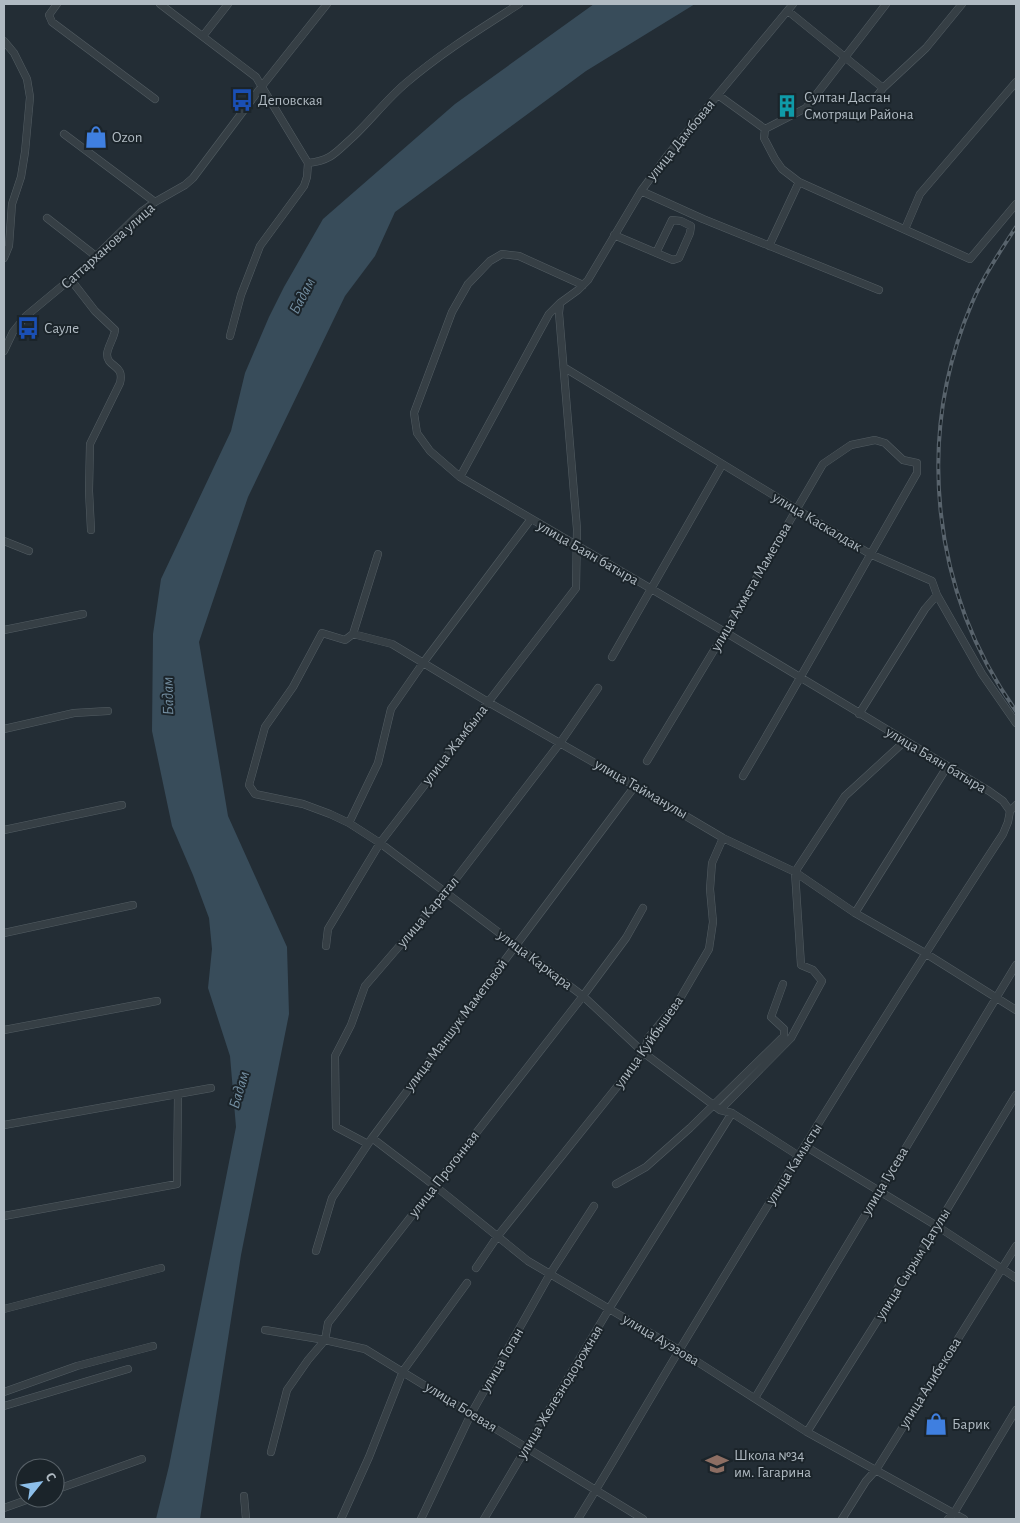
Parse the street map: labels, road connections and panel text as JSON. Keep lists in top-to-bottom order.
{
  "streets": {
    "street": [
      "улица Дамбовая",
      "Саттарханова улица",
      "улица Каскалдак",
      "улица Баян батыра",
      "улица Ахмета Маметова",
      "улица Жамбыла",
      "улица Тайманулы",
      "улица Каратал",
      "улица Каркара",
      "улица Маншук Маметовой",
      "улица Куйбышева",
      "улица Камысты",
      "улица Прогонная",
      "улица Гусева",
      "улица Сырым Датулы",
      "улица Ауэзова",
      "улица Тоган",
      "улица Алибекова",
      "улица Железнодорожная",
      "улица Боевая"
    ]
  },
  "crossings": [
    ["улица Дамбовая", "улица Баян батыра"],
    ["улица Каскалдак", "улица Ахмета Маметова"],
    ["улица Каскалдак", "улица Жамбыла"],
    ["улица Баян батыра", "улица Ахмета Маметова"],
    ["улица Баян батыра", "улица Жамбыла"],
    ["улица Баян батыра", "улица Камысты"],
    ["улица Жамбыла", "улица Тайманулы"],
    ["улица Жамбыла", "улица Каркара"],
    ["улица Тайманулы", "улица Каратал"],
    ["улица Тайманулы", "улица Каркара"],
    ["улица Тайманулы", "улица Маншук Маметовой"],
    ["улица Тайманулы", "улица Куйбышева"],
    ["улица Тайманулы", "улица Камысты"],
    ["улица Тайманулы", "улица Гусева"],
    ["улица Каратал", "улица Каркара"],
    ["улица Каратал", "улица Маншук Маметовой"],
    ["улица Каратал", "улица Ауэзова"],
    ["улица Каркара", "улица Маншук Маметовой"],
    ["улица Каркара", "улица Куйбышева"],
    ["улица Каркара", "улица Камысты"],
    ["улица Каркара", "улица Прогонная"],
    ["улица Каркара", "улица Железнодорожная"],
    ["улица Маншук Маметовой", "улица Ауэзова"],
    ["улица Куйбышева", "улица Ауэзова"],
    ["улица Камысты", "улица Ауэзова"],
    ["улица Камысты", "улица Боевая"],
    ["улица Прогонная", "улица Ауэзова"],
    ["улица Прогонная", "улица Боевая"],
    ["улица Гусева", "улица Ауэзова"],
    ["улица Сырым Датулы", "улица Ауэзова"],
    ["улица Ауэзова", "улица Тоган"],
    ["улица Ауэзова", "улица Алибекова"],
    ["улица Ауэзова", "улица Железнодорожная"],
    ["улица Тоган", "улица Боевая"],
    ["улица Железнодорожная", "улица Боевая"]
  ],
  "water": ["Бадам"],
  "places": {
    "bus stop": ["Деповская", "Сауле"],
    "building": ["Султан Дастан Смотрящи Района"],
    "shop": ["Ozon", "Барик"],
    "school or university": ["Школа №34 им. Гагарина"]
  },
  "north": "top right"
}
